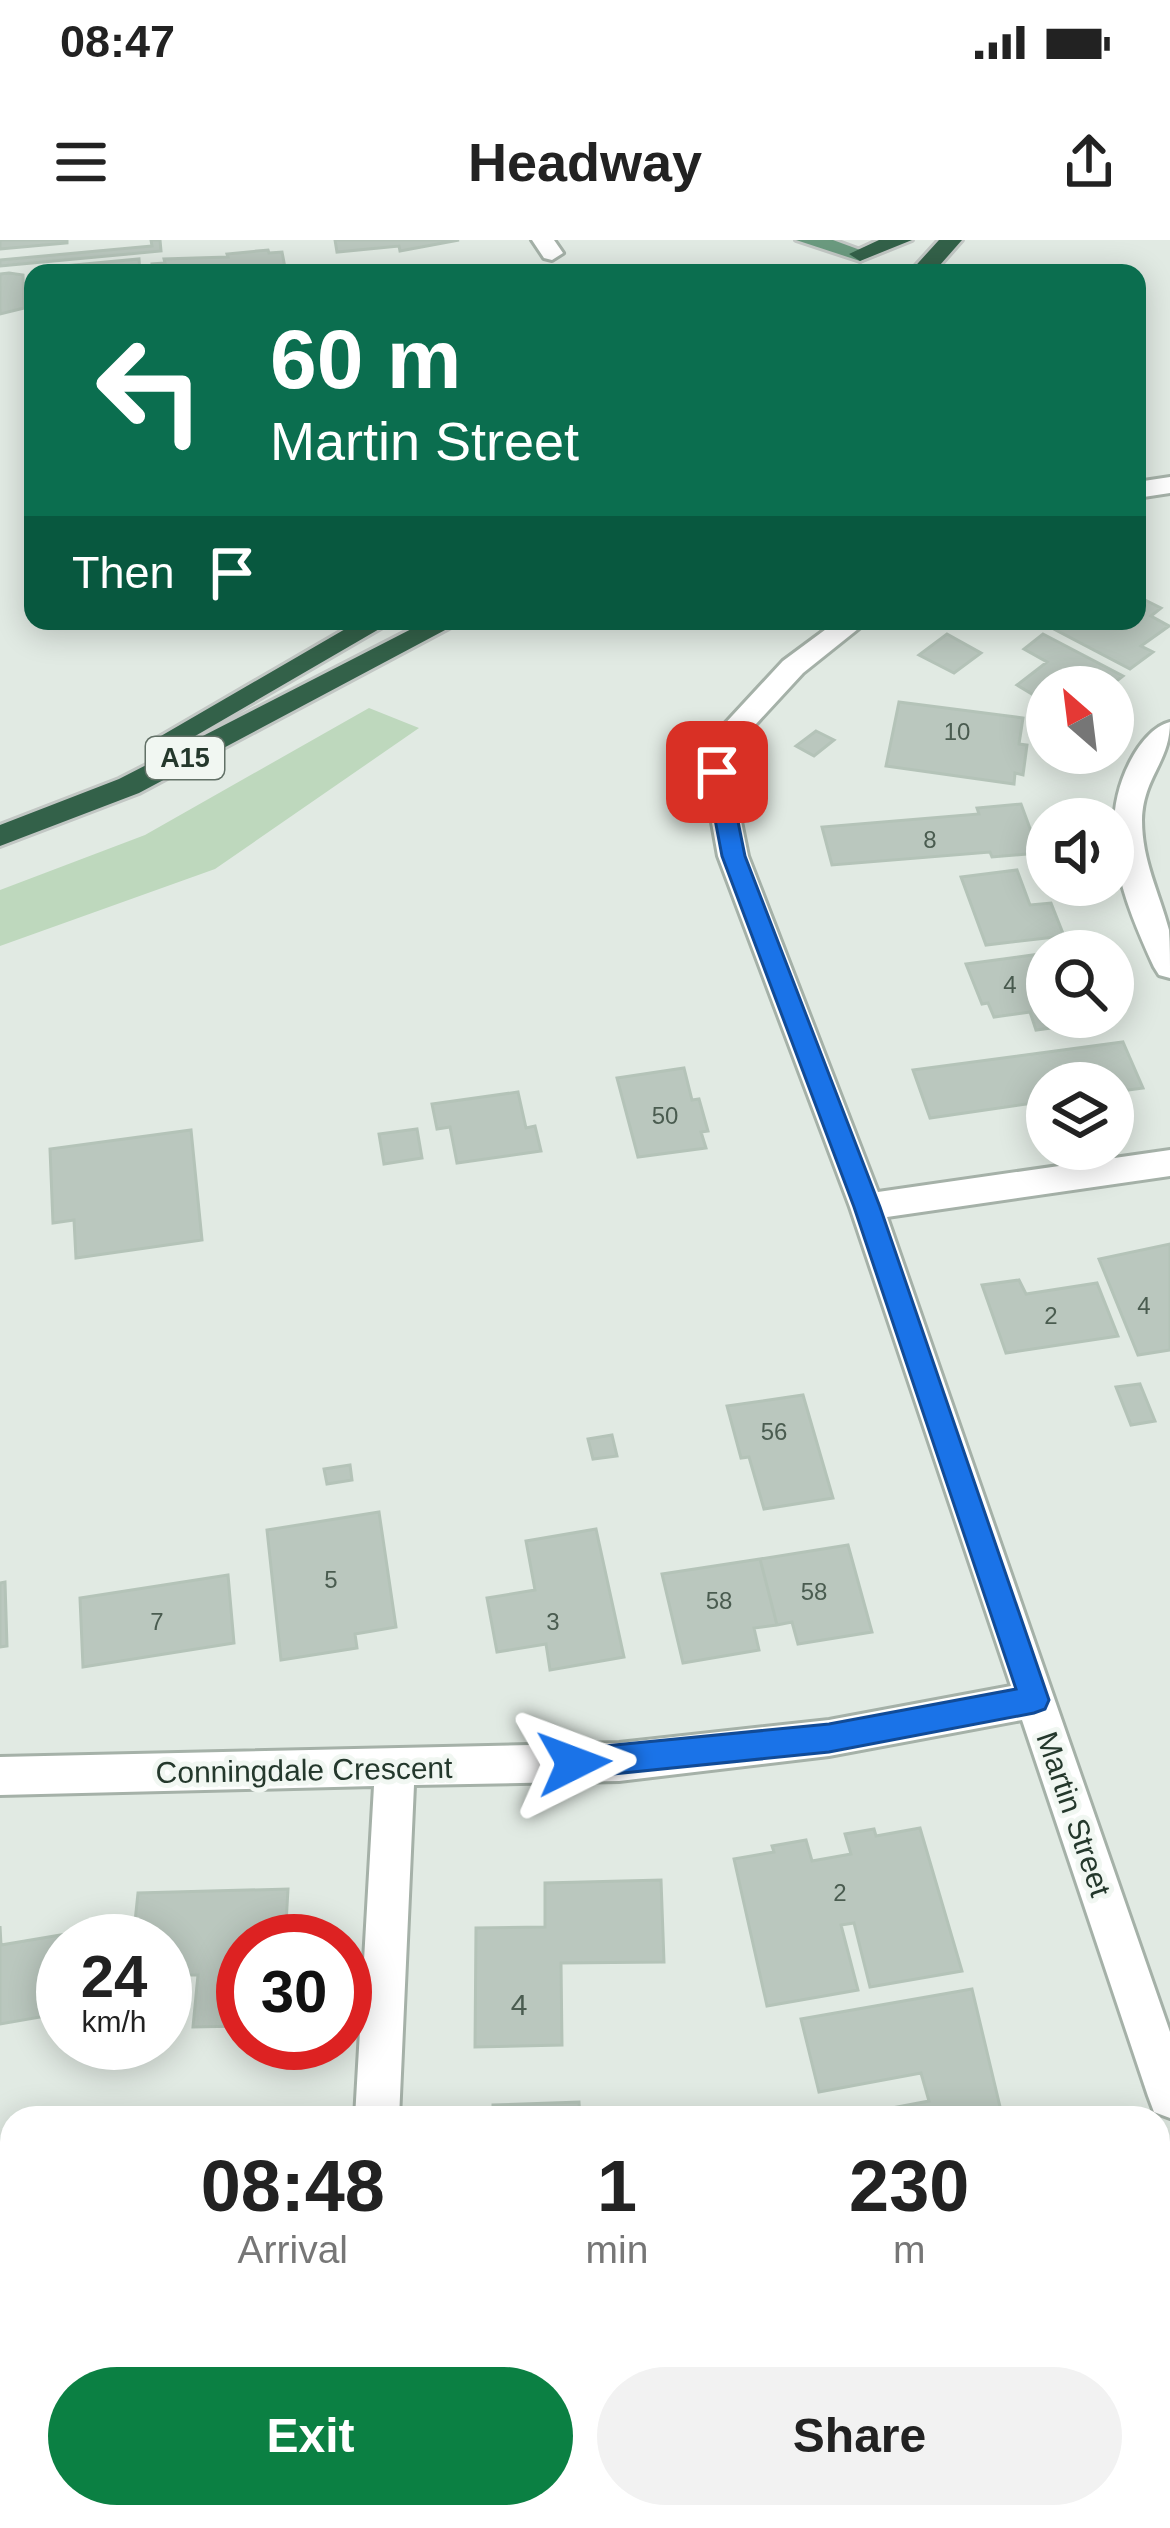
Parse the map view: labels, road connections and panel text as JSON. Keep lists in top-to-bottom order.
{
  "streets": {
    "highway": ["A15"],
    "street": ["Conningdale Crescent", "Martin Street"]
  },
  "crossings": [
    ["Conningdale Crescent", "Martin Street"]
  ],
  "house_numbers": [
    "10",
    "8",
    "4",
    "50",
    "4",
    "2",
    "56",
    "5",
    "58",
    "58",
    "7",
    "3",
    "2",
    "4"
  ],
  "north": "top left",
  "page": {
    "status": "08:47",
    "header": "Headway",
    "turn": ["60 m", "Martin Street"],
    "then": "Then",
    "speed": "24 km/h",
    "limit": "30",
    "eta": [
      "08:48",
      "Arrival",
      "1",
      "min",
      "230",
      "m"
    ],
    "buttons": ["Exit", "Share"]
  }
}
